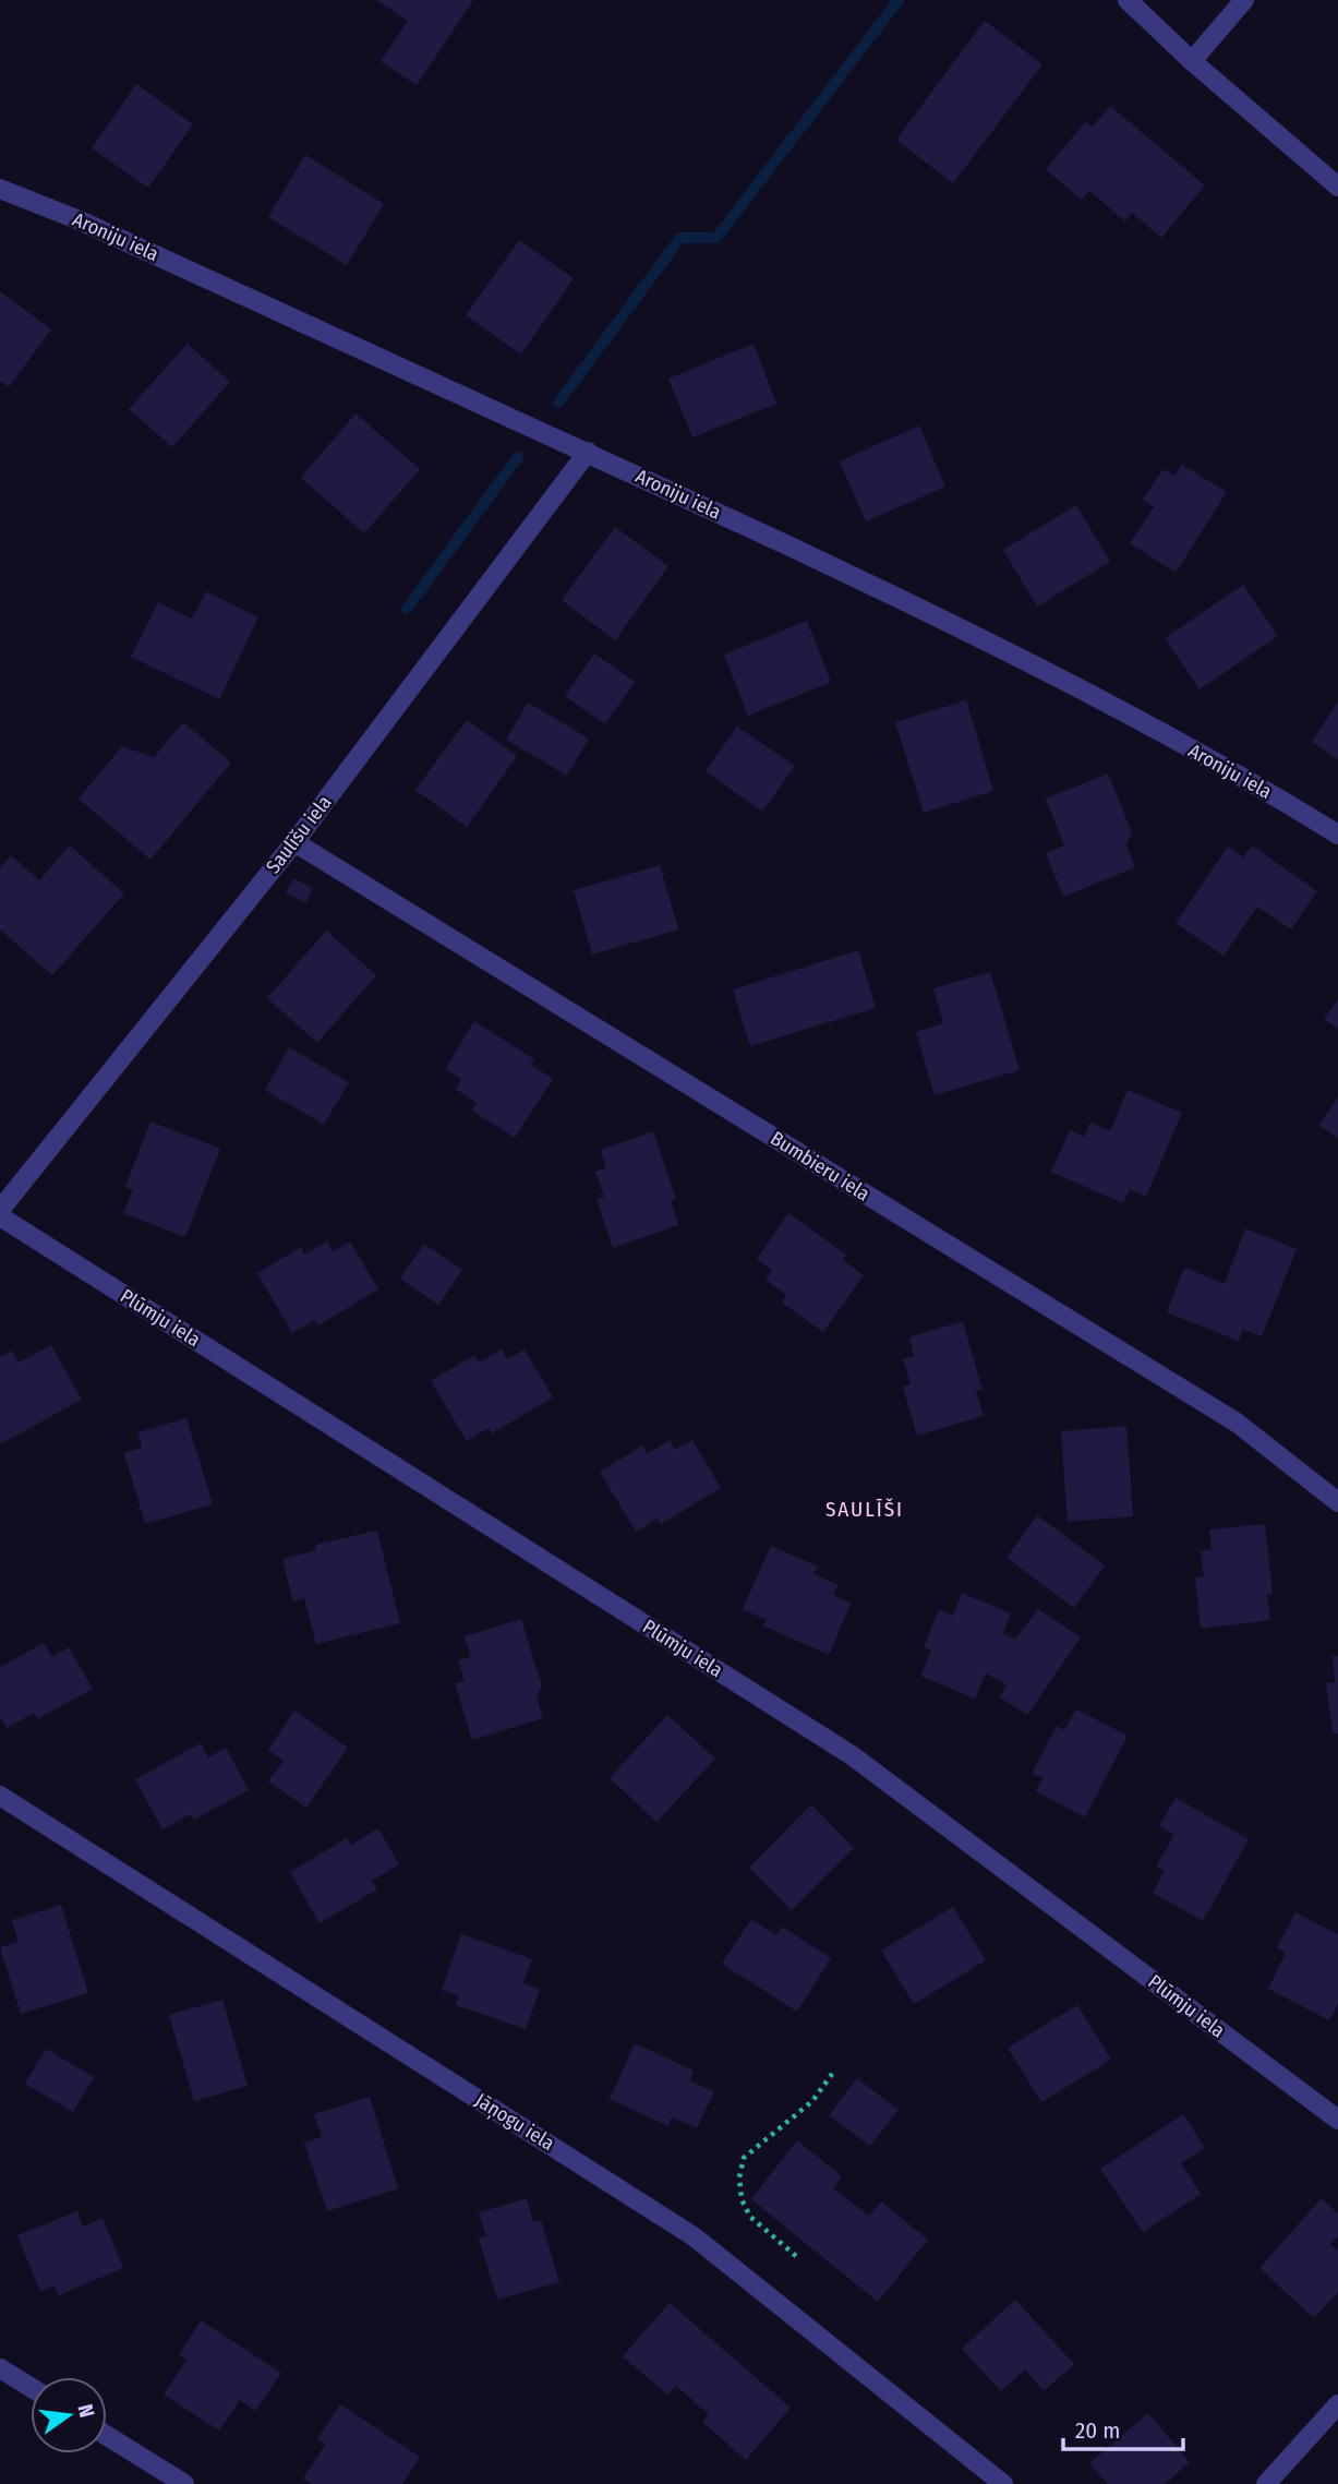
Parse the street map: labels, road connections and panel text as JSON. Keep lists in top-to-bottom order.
{
  "streets": {
    "street": [
      "Aroniju iela",
      "Saulīšu iela",
      "Bumbieru iela",
      "Plūmju iela",
      "Jāņogu iela"
    ]
  },
  "crossings": [
    ["Aroniju iela", "Saulīšu iela"],
    ["Saulīšu iela", "Bumbieru iela"]
  ],
  "districts": ["SAULĪŠI"],
  "scale_bar": "20 m",
  "north": "right"
}
